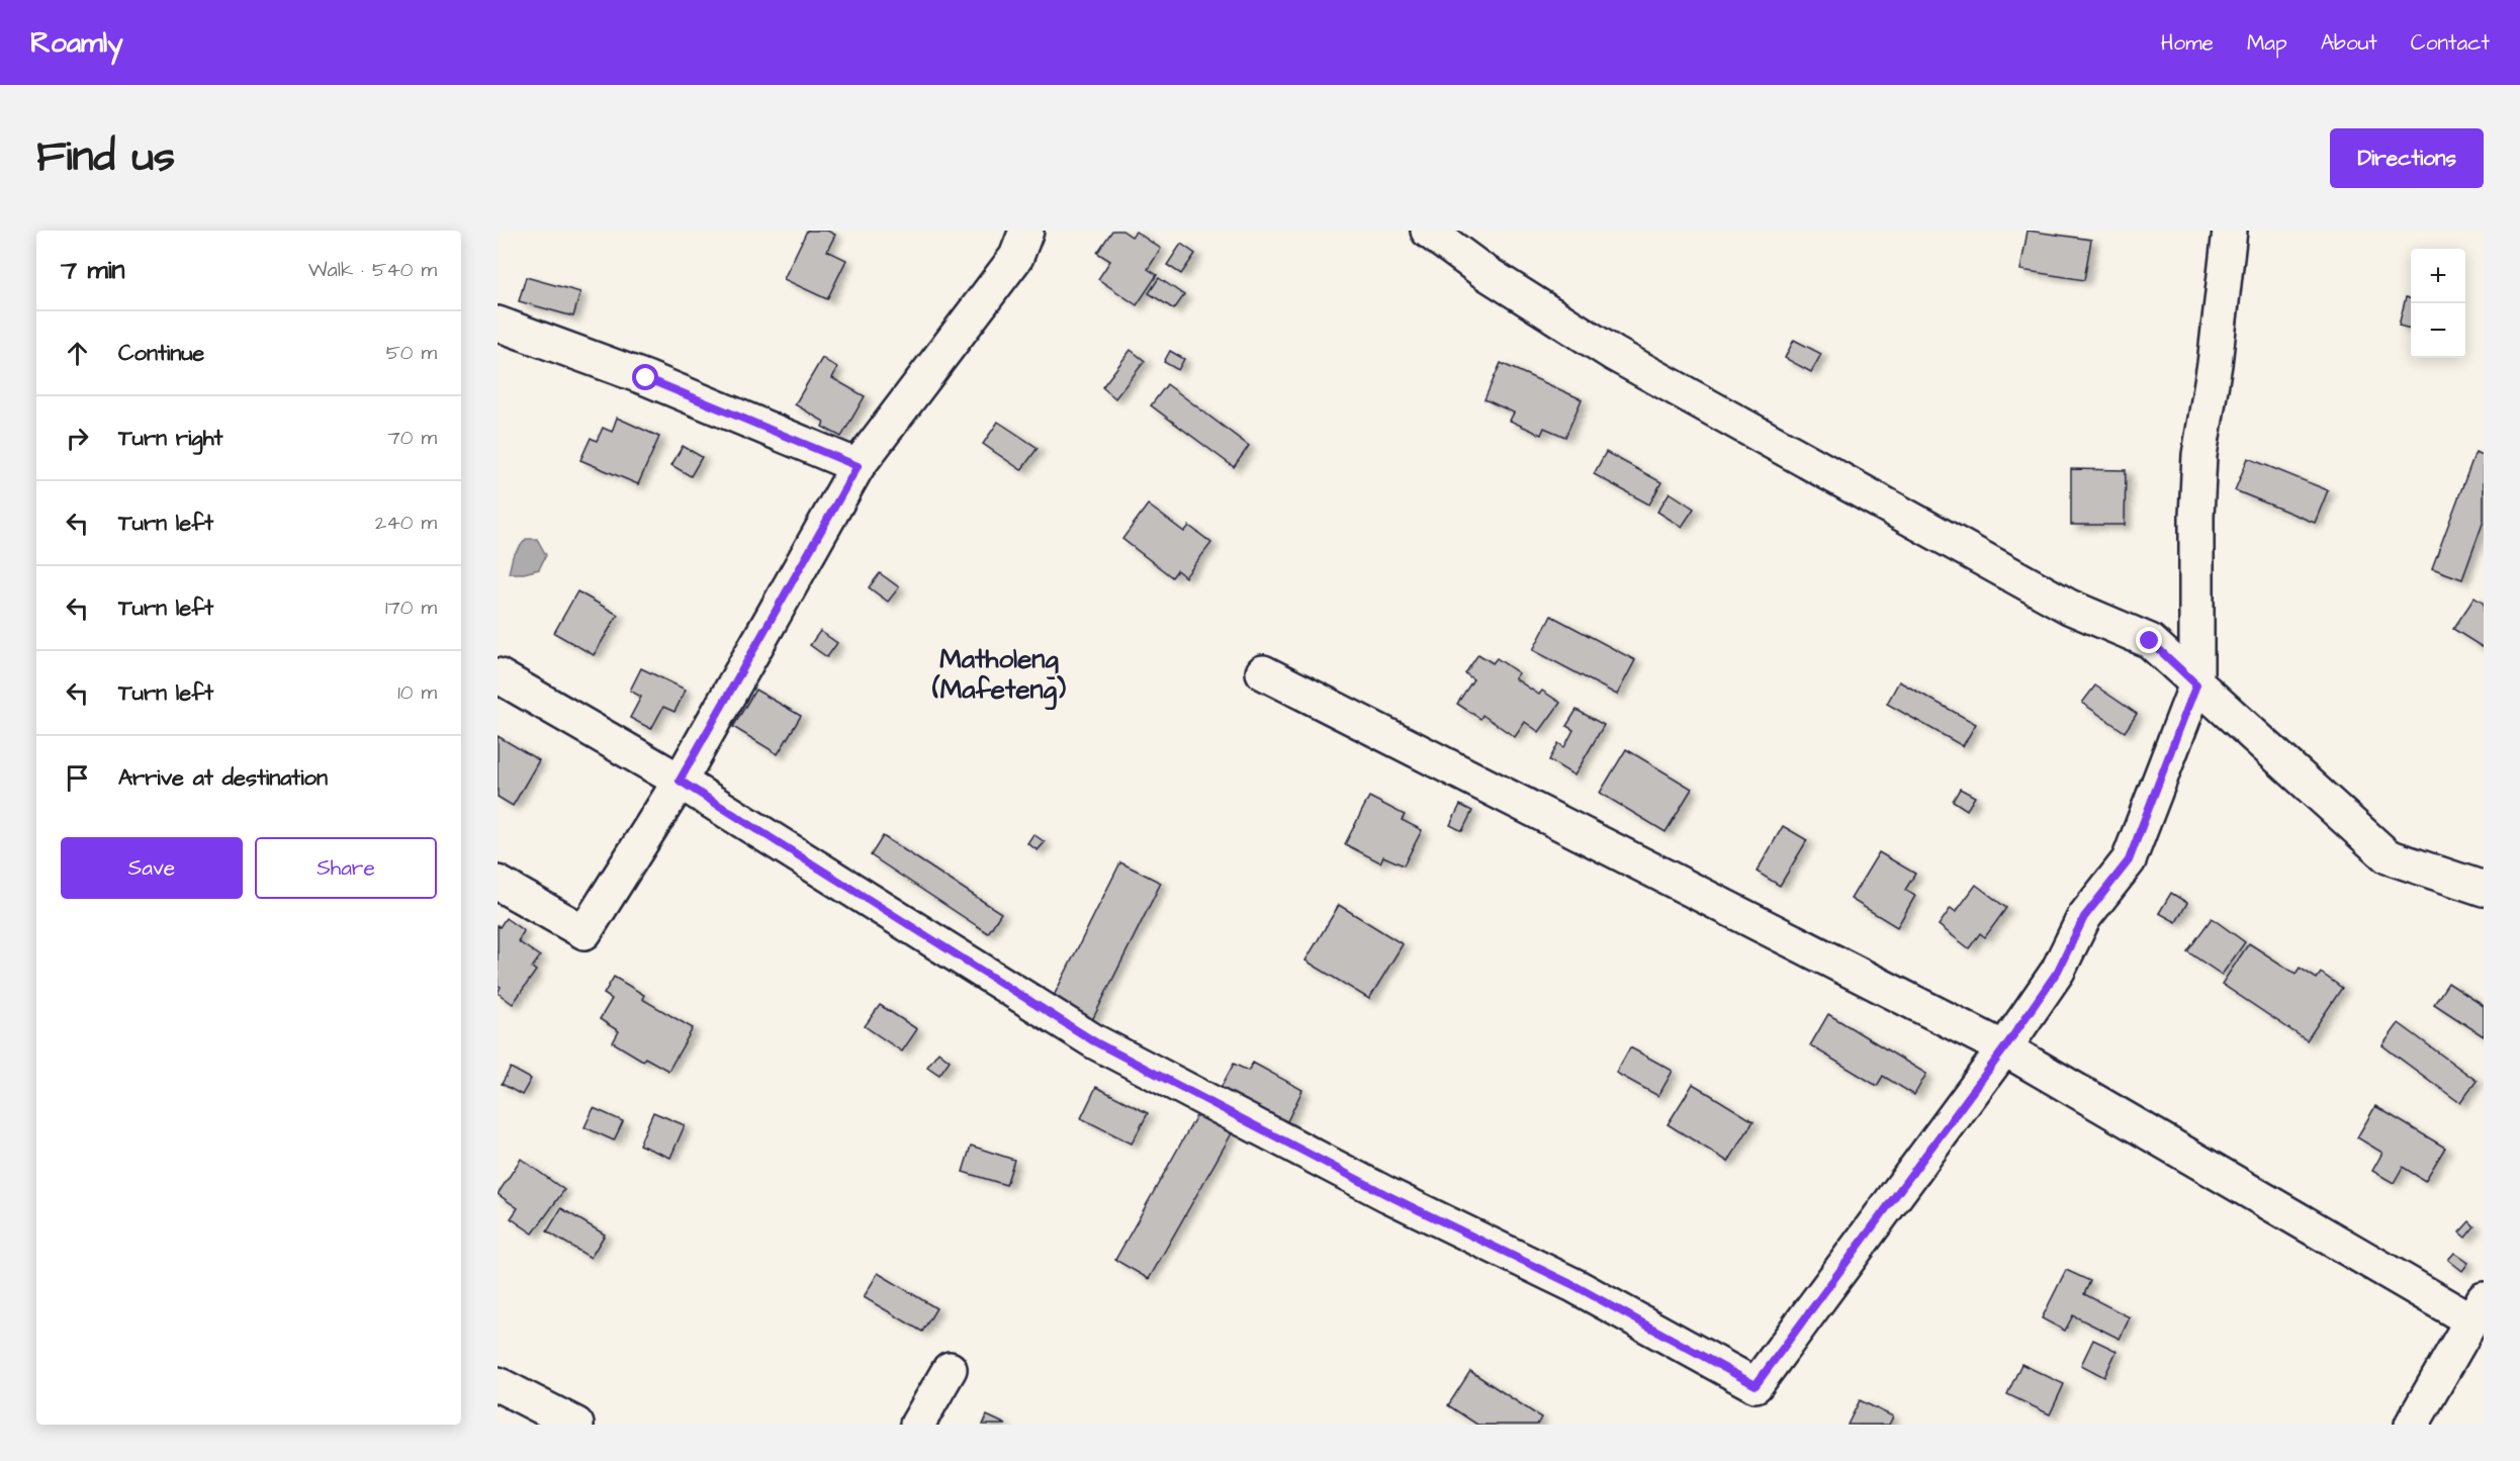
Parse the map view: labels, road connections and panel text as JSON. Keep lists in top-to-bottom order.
{
  "districts": ["Matholeng (Mafeteng)"],
  "page": {
    "header": "Roamly",
    "nav": [
      "Home",
      "Map",
      "About",
      "Contact"
    ],
    "title": "Find us",
    "buttons": [
      "Directions",
      ["Save", "Share"]
    ],
    "heading": ["7 min", "Walk · 540 m"],
    "map_buttons": ["+", "−"],
    "list": [
      ["Continue", "50 m"],
      ["Turn right", "70 m"],
      ["Turn left", "240 m"],
      ["Turn left", "170 m"],
      ["Turn left", "10 m"],
      "Arrive at destination"
    ]
  }
}
